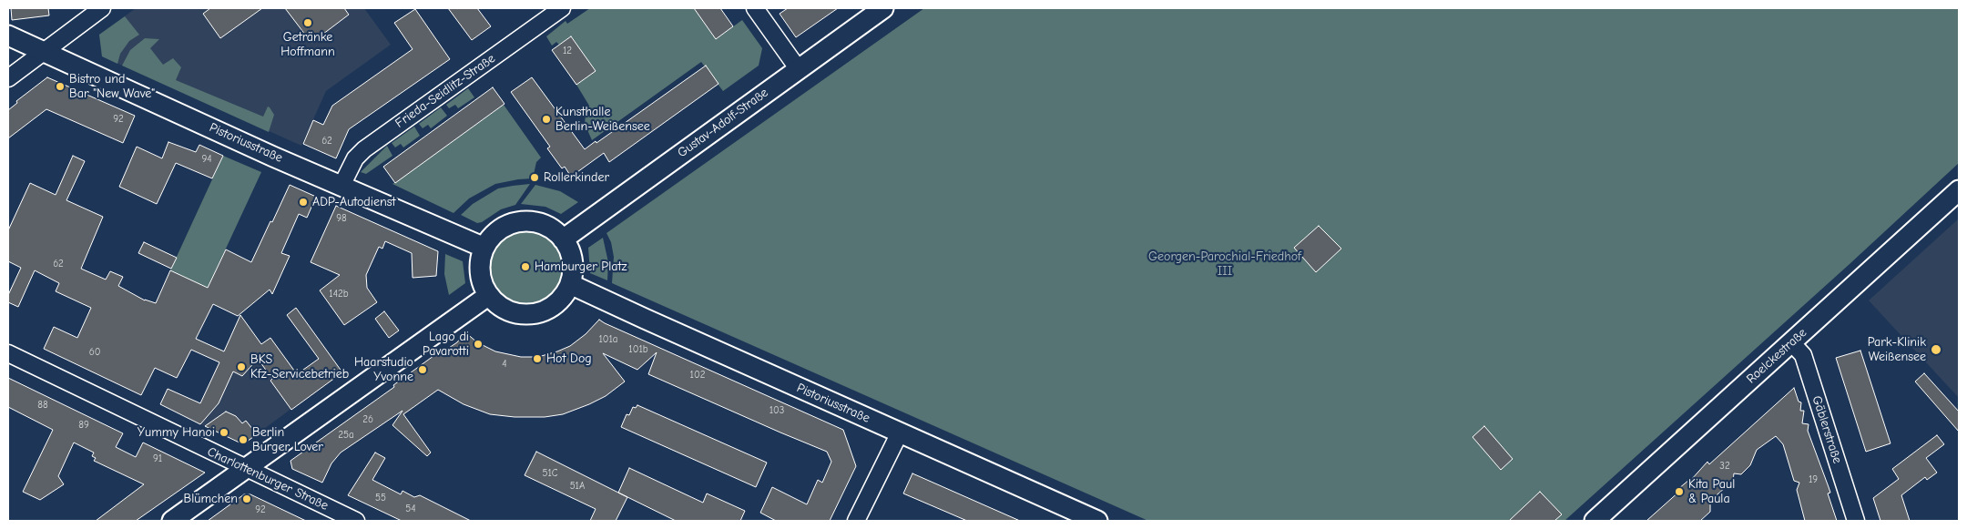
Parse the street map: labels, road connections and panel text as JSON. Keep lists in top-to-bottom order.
{
  "streets": {
    "street": [
      "Frieda-Seidlitz-Straße",
      "Gustav-Adolf-Straße",
      "Pistoriusstraße",
      "Roelckestraße",
      "Gäblerstraße",
      "Charlottenburger Straße"
    ]
  },
  "crossings": [
    ["Frieda-Seidlitz-Straße", "Pistoriusstraße"],
    ["Gustav-Adolf-Straße", "Pistoriusstraße"],
    ["Roelckestraße", "Gäblerstraße"]
  ],
  "parks": ["Georgen-Parochial-Friedhof III"],
  "places": [
    "Getränke Hoffmann",
    "Bistro und Bar \"New Wave\"",
    "Kunsthalle Berlin-Weißensee",
    "Rollerkinder",
    "ADP-Autodienst",
    "Hamburger Platz",
    "Lago di Pavarotti",
    "Park-Klinik Weißensee",
    "Hot Dog",
    "BKS Kfz-Servicebetrieb",
    "Haarstudio Yvonne",
    "Yummy Hanoi",
    "Berlin Burger Lover",
    "Kita Paul & Paula",
    "Blümchen"
  ],
  "house_numbers": [
    "12",
    "92",
    "62",
    "94",
    "98",
    "62",
    "142b",
    "101a",
    "101b",
    "60",
    "4",
    "102",
    "88",
    "103",
    "26",
    "89",
    "25a",
    "91",
    "32",
    "51C",
    "19",
    "51A",
    "55",
    "54",
    "92"
  ]
}
